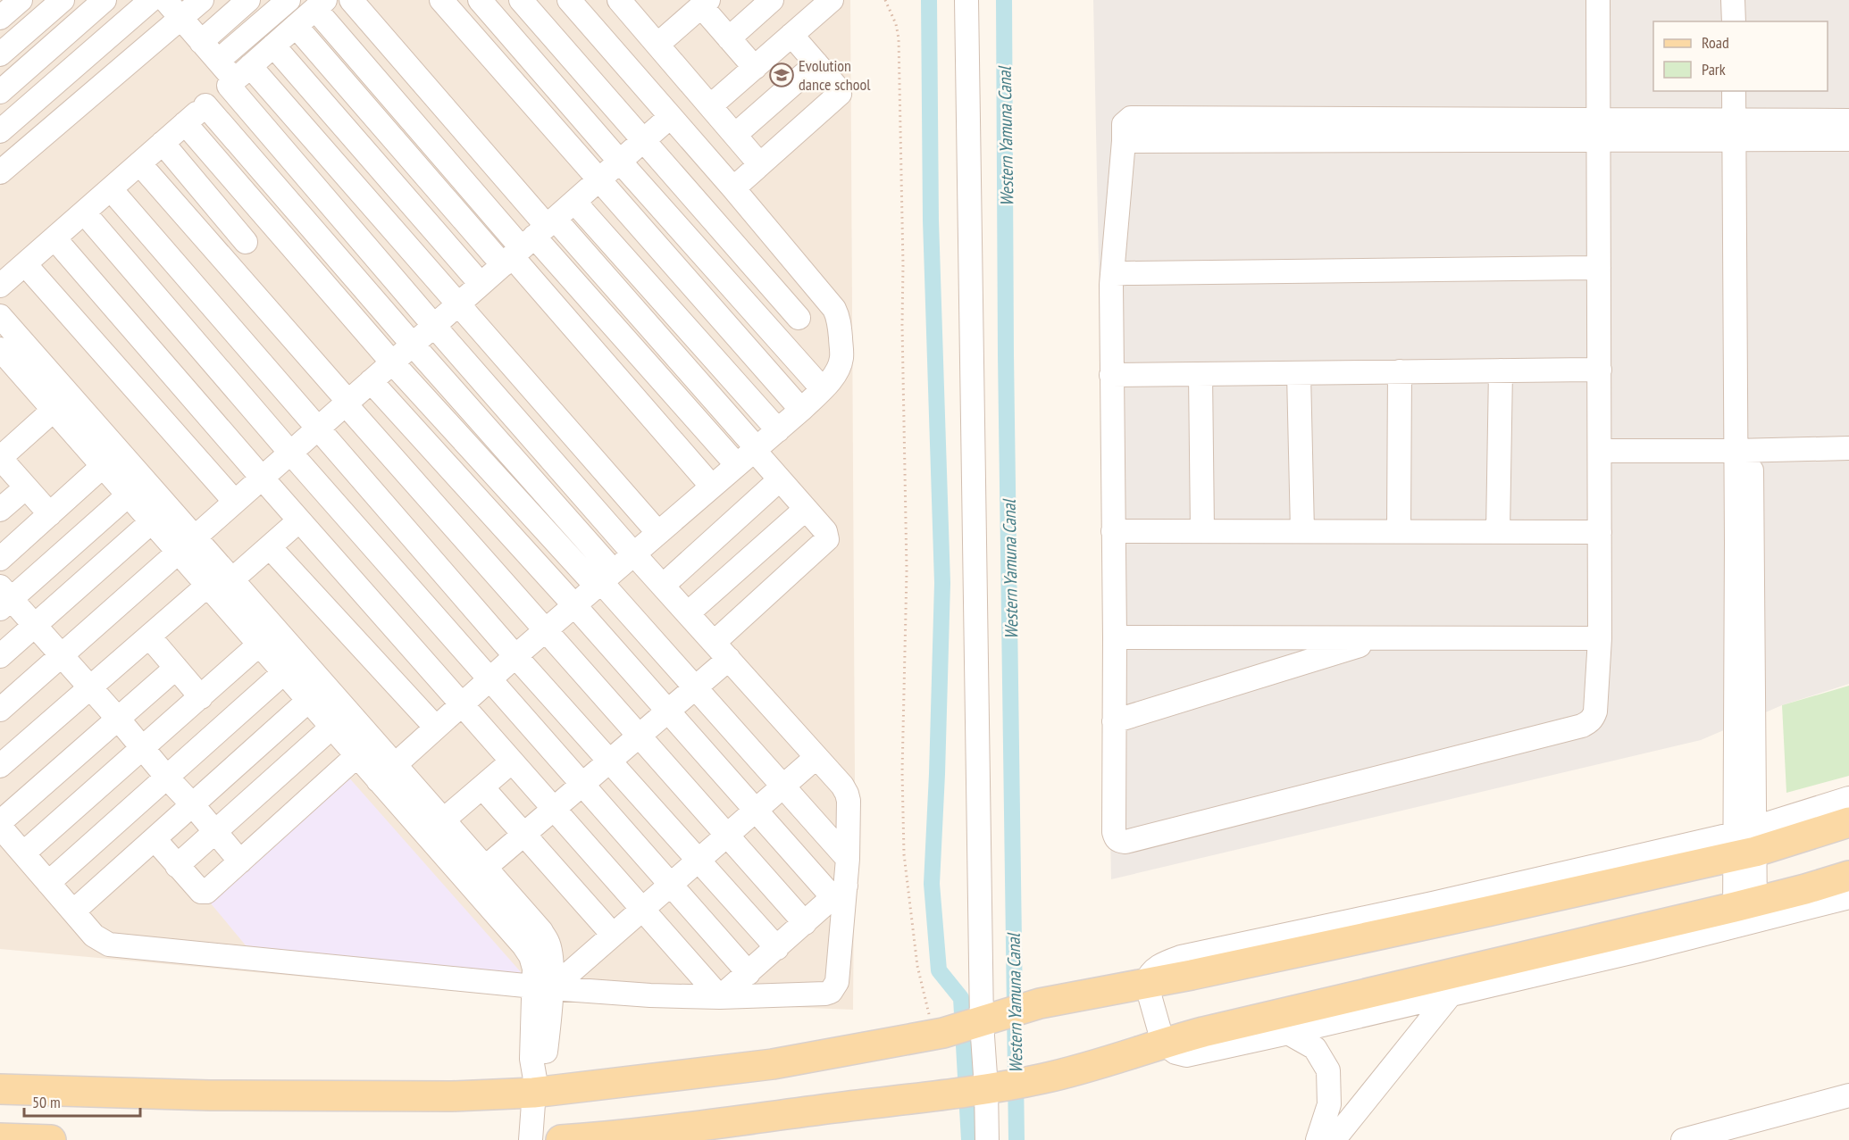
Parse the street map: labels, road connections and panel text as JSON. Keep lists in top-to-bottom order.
{
  "water": ["Western Yamuna Canal"],
  "places": {
    "school or university": ["Evolution dance school"]
  },
  "legend": ["Road", "Park"],
  "scale_bar": "50 m"
}
